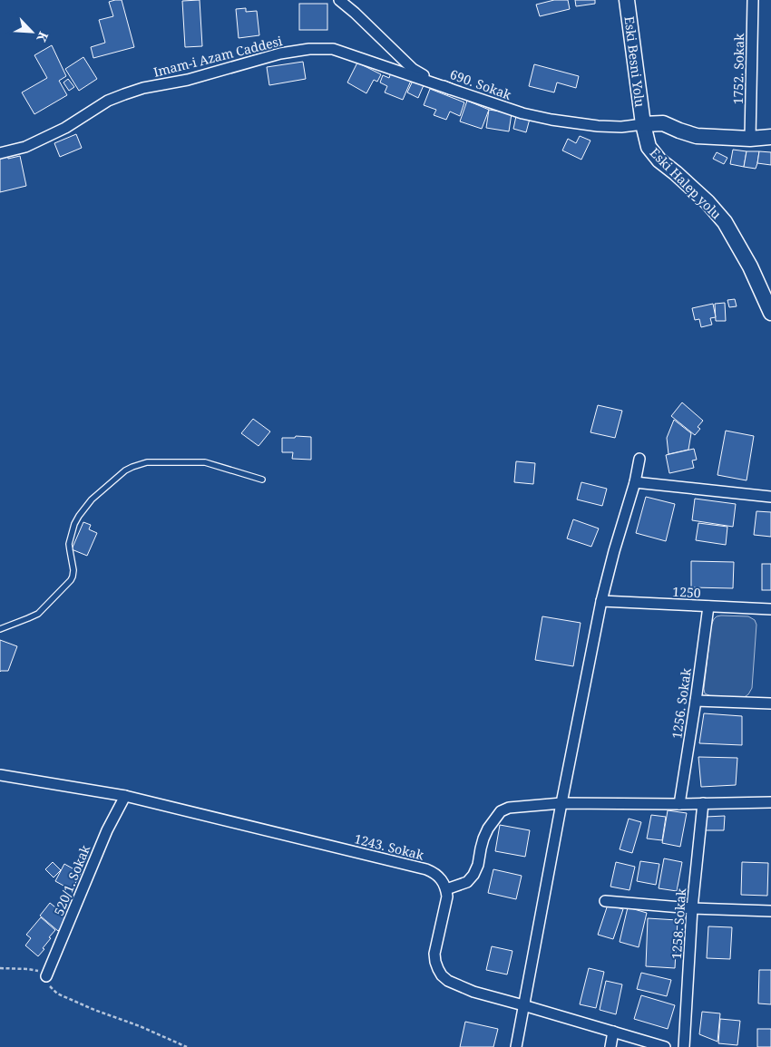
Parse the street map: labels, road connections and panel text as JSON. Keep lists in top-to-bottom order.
{
  "streets": {
    "street": [
      "Imam-i Azam Caddesi",
      "Eski Besni Yolu",
      "1752. Sokak",
      "690. Sokak",
      "Eski Halep yolu",
      "1250",
      "1256. Sokak",
      "1243. Sokak",
      "520/1. Sokak",
      "1258. Sokak"
    ]
  },
  "crossings": [
    ["Imam-i Azam Caddesi", "690. Sokak"],
    ["Eski Besni Yolu", "690. Sokak"],
    ["Eski Besni Yolu", "Eski Halep yolu"],
    ["690. Sokak", "Eski Halep yolu"],
    ["1250", "1256. Sokak"],
    ["1243. Sokak", "520/1. Sokak"]
  ],
  "north": "bottom right"
}
